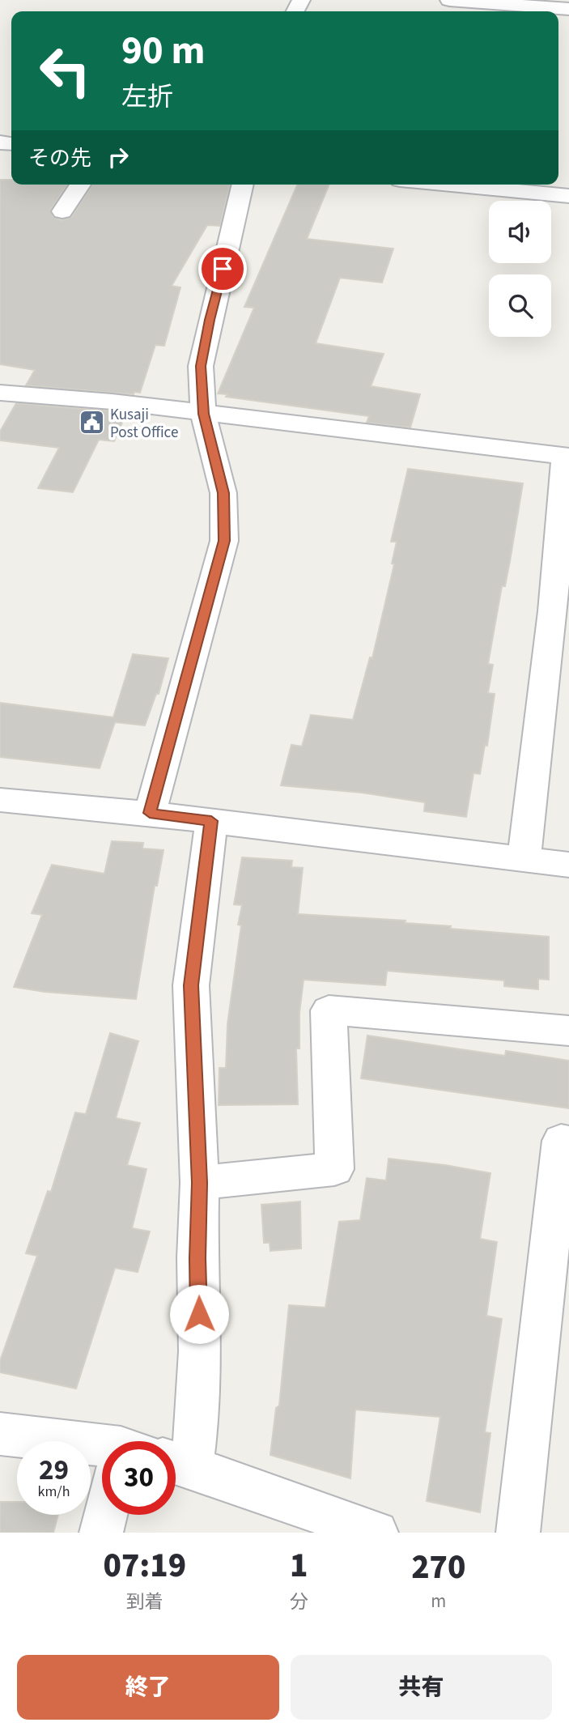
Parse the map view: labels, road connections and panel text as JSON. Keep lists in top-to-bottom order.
{
  "places": {
    "public building": ["Kusaji Post Office"]
  },
  "page": {
    "turn": ["90 m", "左折"],
    "then": "その先",
    "speed": "29 km/h",
    "limit": "30",
    "eta": [
      "07:19",
      "到着",
      "1",
      "分",
      "270",
      "m"
    ],
    "buttons": ["終了", "共有"]
  }
}
